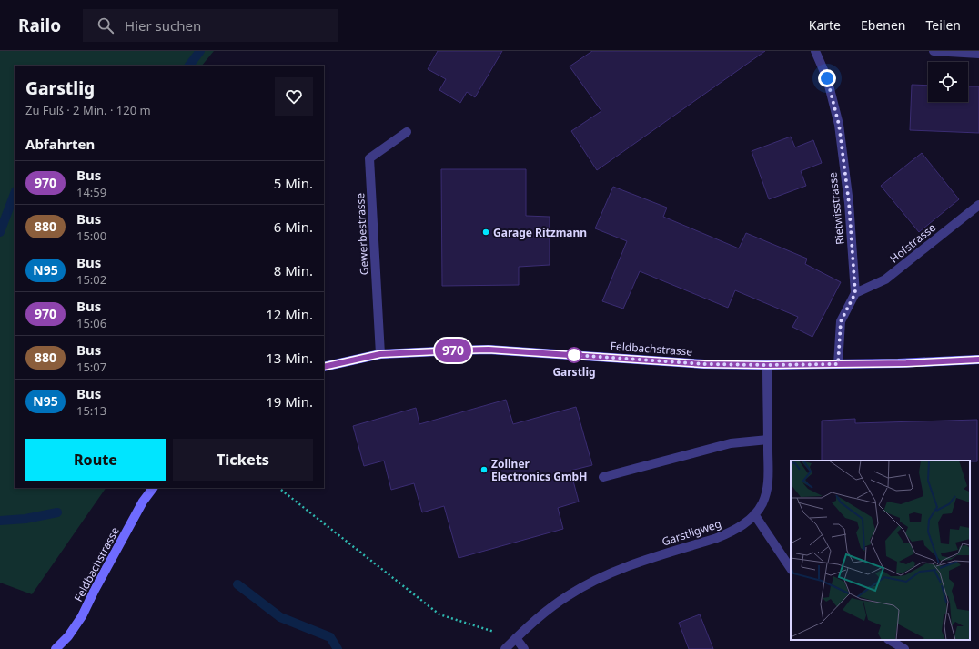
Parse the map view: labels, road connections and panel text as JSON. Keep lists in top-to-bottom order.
{
  "streets": {
    "main road": ["Feldbachstrasse"],
    "street": [
      "Rietwisstrasse",
      "Gewerbestrasse",
      "Hofstrasse",
      "Garstligweg"
    ]
  },
  "crossings": [
    ["Rietwisstrasse", "Hofstrasse"],
    ["Gewerbestrasse", "Feldbachstrasse"],
    ["Feldbachstrasse", "Garstligweg"]
  ],
  "places": ["Garage Ritzmann", "Garstlig", "Zollner Electronics GmbH"],
  "lines": ["bus line 970"],
  "page": {
    "header": "Railo",
    "search": "Hier suchen",
    "nav": ["Karte", "Ebenen", "Teilen"],
    "on_map": "970",
    "heading": [
      ["Garstlig", "Zu Fuß · 2 Min. · 120 m"],
      "Abfahrten"
    ],
    "list": [
      {
        "mark": "970",
        "name": "Bus",
        "note": "14:59",
        "value": "5 Min."
      },
      {
        "mark": "880",
        "name": "Bus",
        "note": "15:00",
        "value": "6 Min."
      },
      {
        "mark": "N95",
        "name": "Bus",
        "note": "15:02",
        "value": "8 Min."
      },
      {
        "mark": "970",
        "name": "Bus",
        "note": "15:06",
        "value": "12 Min."
      },
      {
        "mark": "880",
        "name": "Bus",
        "note": "15:07",
        "value": "13 Min."
      },
      {
        "mark": "N95",
        "name": "Bus",
        "note": "15:13",
        "value": "19 Min."
      }
    ],
    "buttons": ["Route", "Tickets"]
  }
}
